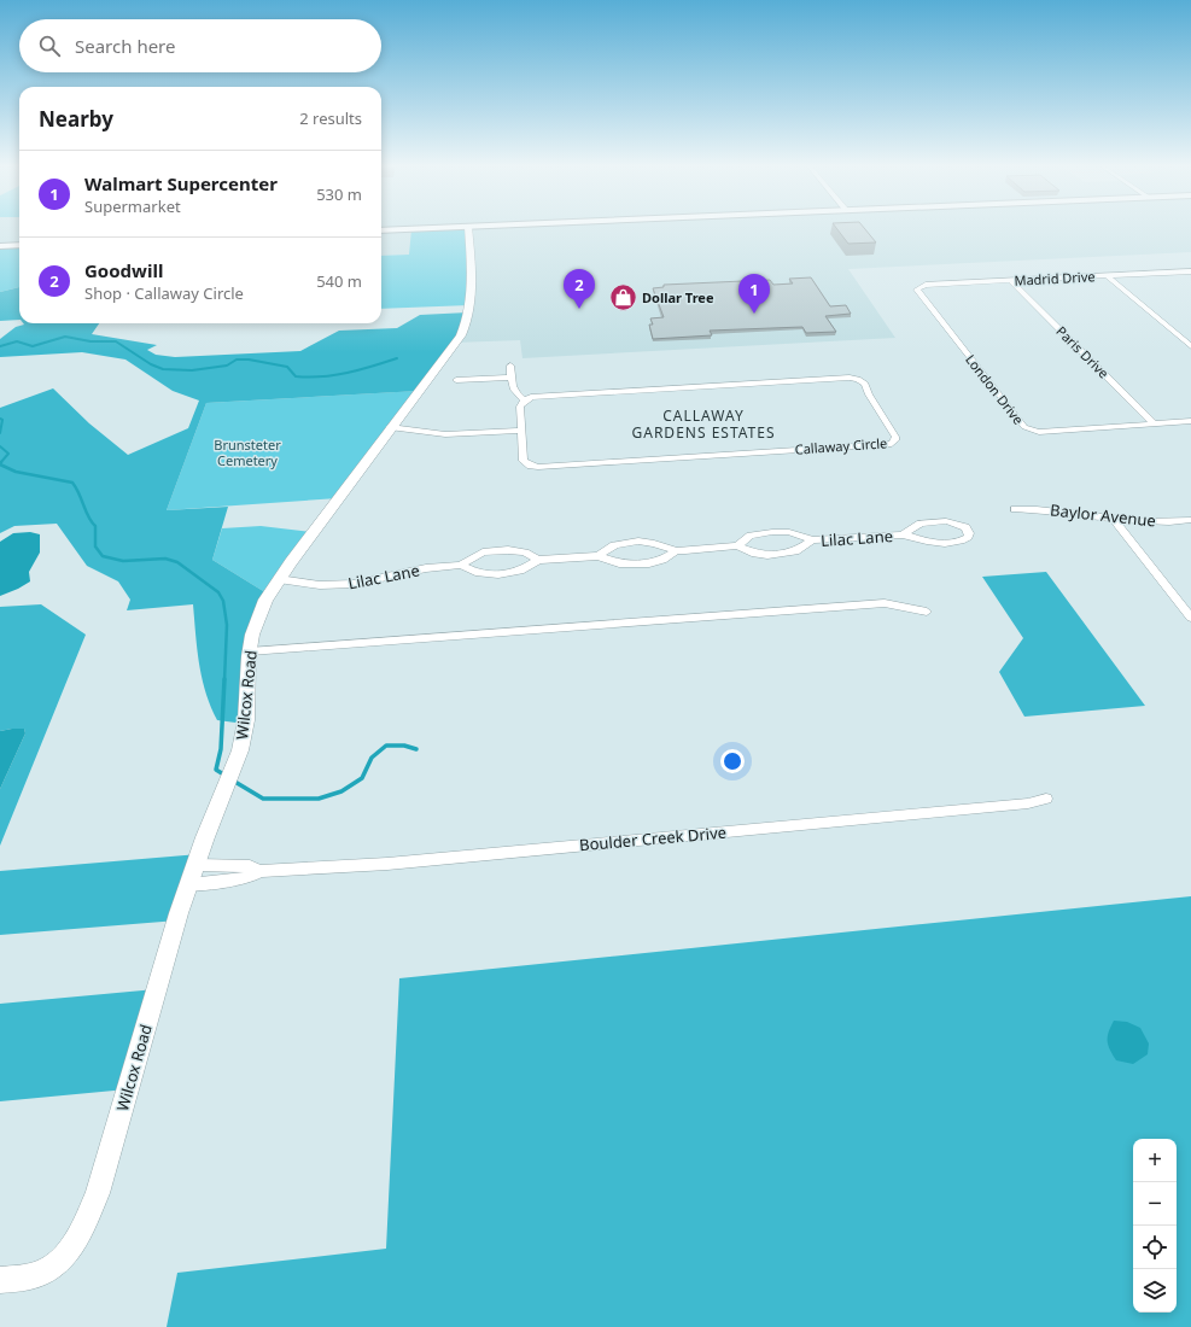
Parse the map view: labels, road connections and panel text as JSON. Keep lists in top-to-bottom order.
{
  "streets": {
    "street": [
      "Madrid Drive",
      "Paris Drive",
      "London Drive",
      "Callaway Circle",
      "Baylor Avenue",
      "Lilac Lane",
      "Wilcox Road",
      "Boulder Creek Drive"
    ]
  },
  "crossings": [
    ["Madrid Drive", "Paris Drive"],
    ["Madrid Drive", "London Drive"],
    ["Paris Drive", "London Drive"],
    ["Lilac Lane", "Wilcox Road"],
    ["Wilcox Road", "Boulder Creek Drive"]
  ],
  "districts": ["CALLAWAY GARDENS ESTATES"],
  "parks": ["Brunsteter Cemetery"],
  "places": {
    "shop": ["Dollar Tree"]
  },
  "page": {
    "search": "Search here",
    "heading": ["Nearby", "2 results"],
    "list": [
      {
        "mark": "1",
        "name": "Walmart Supercenter",
        "note": "Supermarket",
        "value": "530 m"
      },
      {
        "mark": "2",
        "name": "Goodwill",
        "note": "Shop · Callaway Circle",
        "value": "540 m"
      }
    ],
    "pins": ["2", "1"],
    "map_buttons": ["+", "−"]
  }
}
